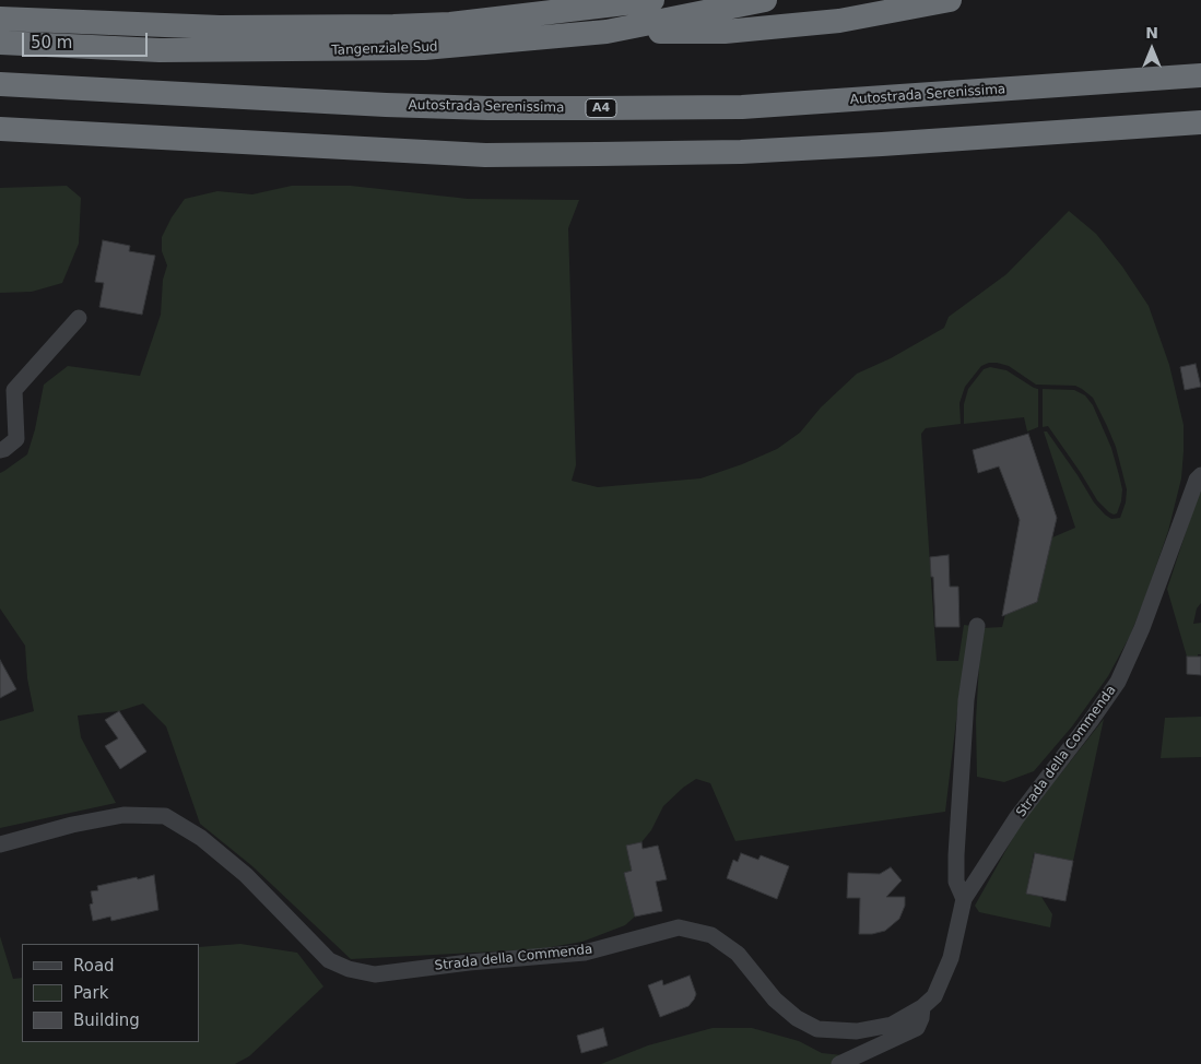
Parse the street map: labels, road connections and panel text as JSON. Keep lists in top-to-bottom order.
{
  "streets": {
    "highway": ["Tangenziale Sud", "Autostrada Serenissima", "A4"],
    "street": ["Strada della Commenda"]
  },
  "legend": ["Road", "Park", "Building"],
  "scale_bar": "50 m",
  "north": "top"
}
